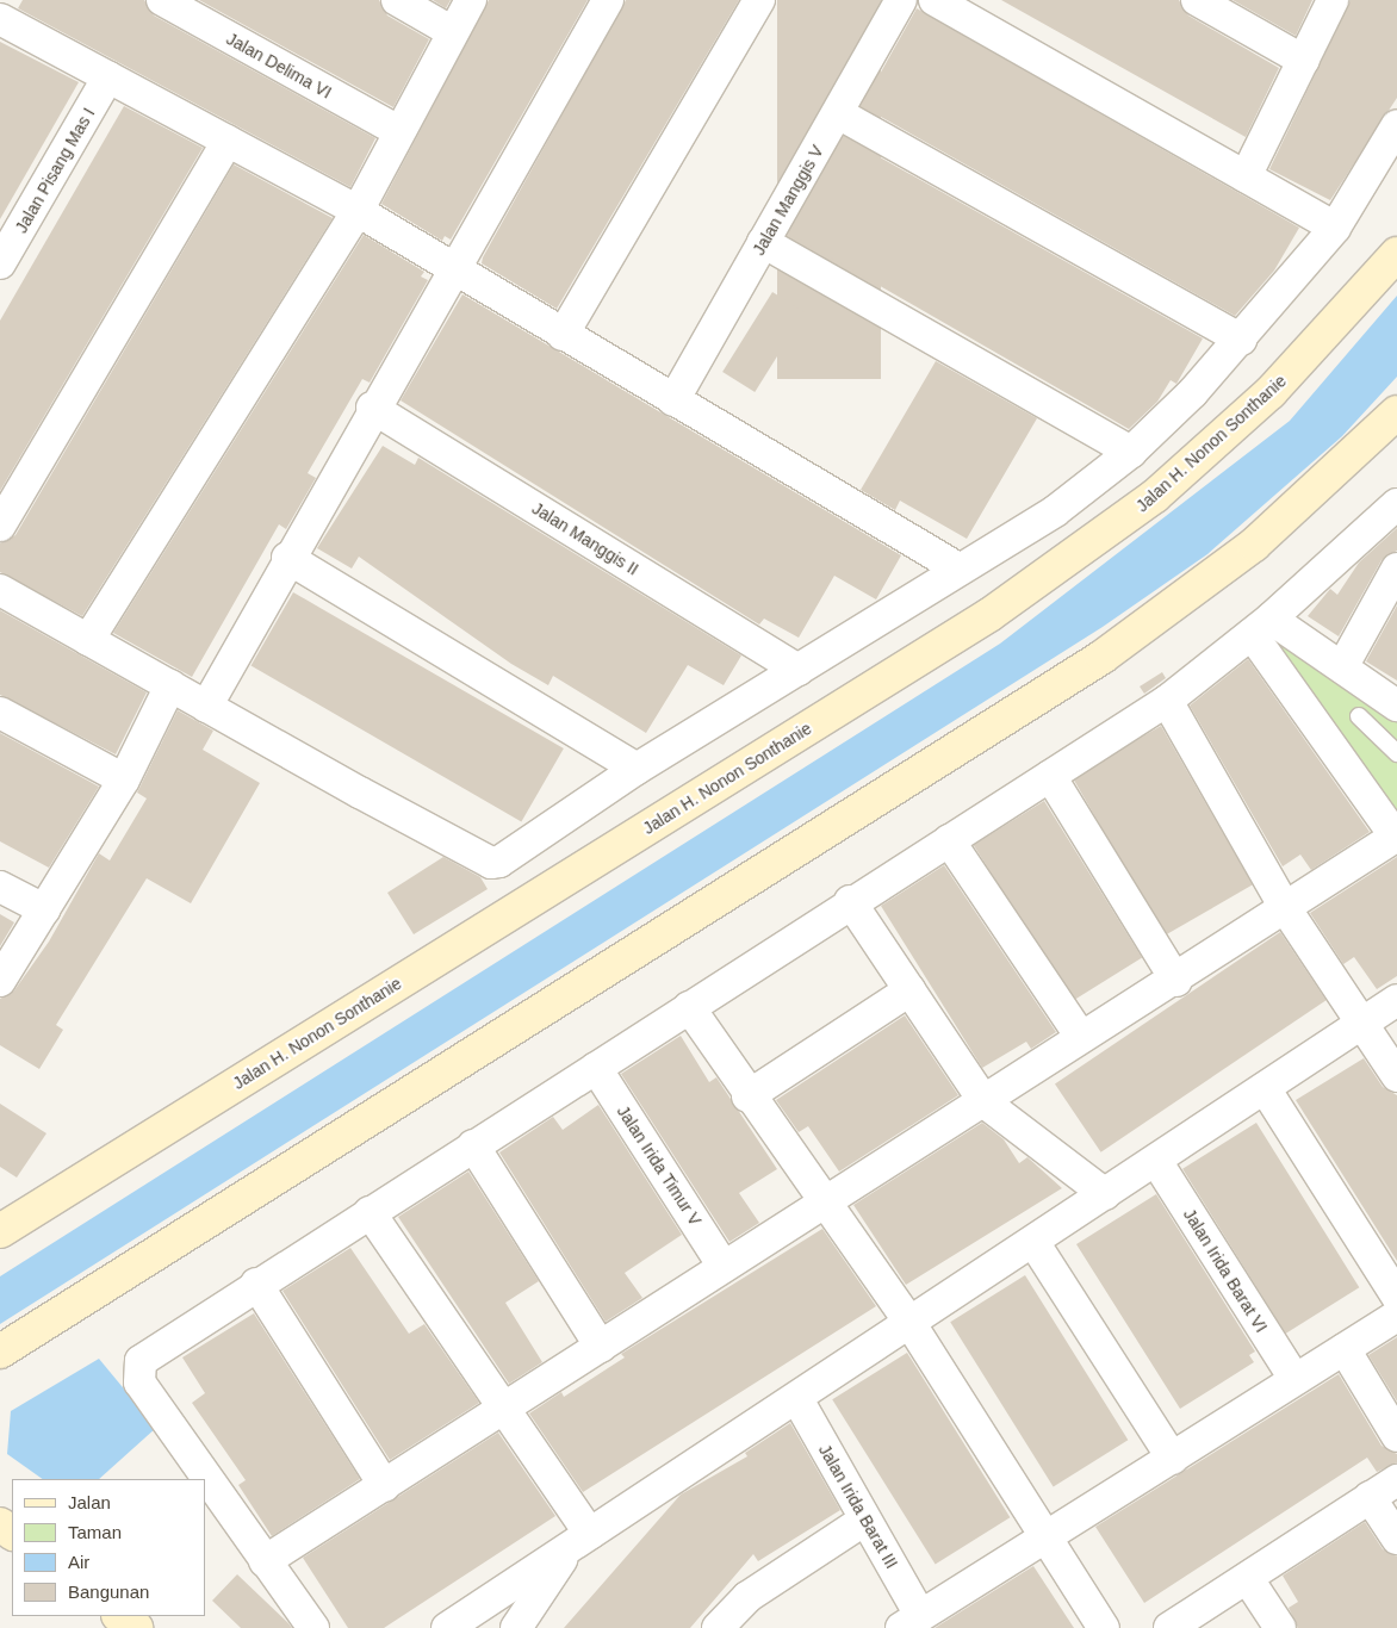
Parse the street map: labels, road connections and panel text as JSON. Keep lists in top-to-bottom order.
{
  "streets": {
    "street": [
      "Jalan Delima VI",
      "Jalan Pisang Mas I",
      "Jalan Manggis V",
      "Jalan H. Nonon Sonthanie",
      "Jalan Manggis II",
      "Jalan Irida Timur V",
      "Jalan Irida Barat VI",
      "Jalan Irida Barat III"
    ]
  },
  "legend": [
    "Jalan",
    "Taman",
    "Air",
    "Bangunan"
  ]
}
